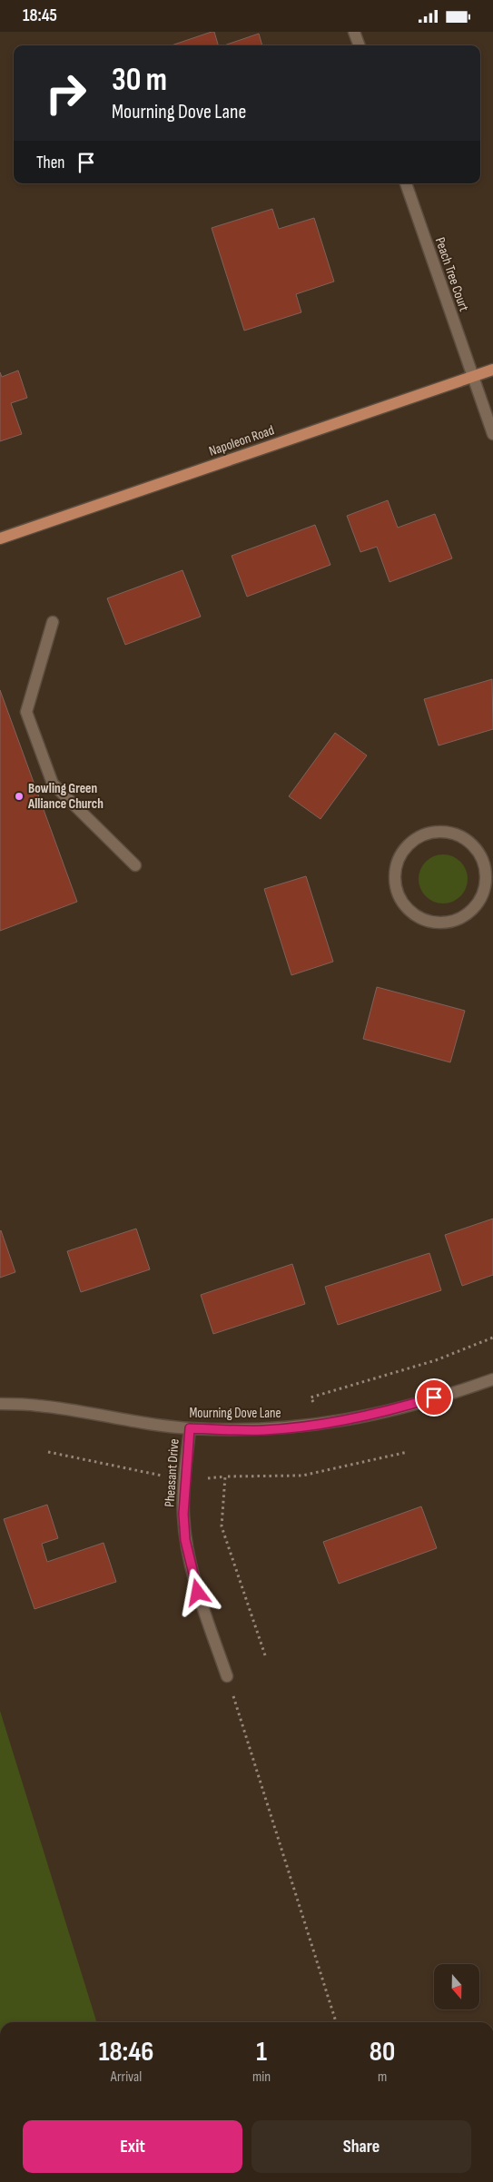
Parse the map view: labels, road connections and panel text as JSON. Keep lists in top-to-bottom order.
{
  "streets": {
    "main road": ["Napoleon Road"],
    "street": ["Peach Tree Court", "Mourning Dove Lane", "Pheasant Drive"]
  },
  "crossings": [
    ["Peach Tree Court", "Napoleon Road"],
    ["Mourning Dove Lane", "Pheasant Drive"]
  ],
  "places": ["Bowling Green Alliance Church"],
  "north": "bottom",
  "page": {
    "status": "18:45",
    "turn": ["30 m", "Mourning Dove Lane"],
    "then": "Then",
    "eta": [
      "18:46",
      "Arrival",
      "1",
      "min",
      "80",
      "m"
    ],
    "buttons": ["Exit", "Share"]
  }
}
